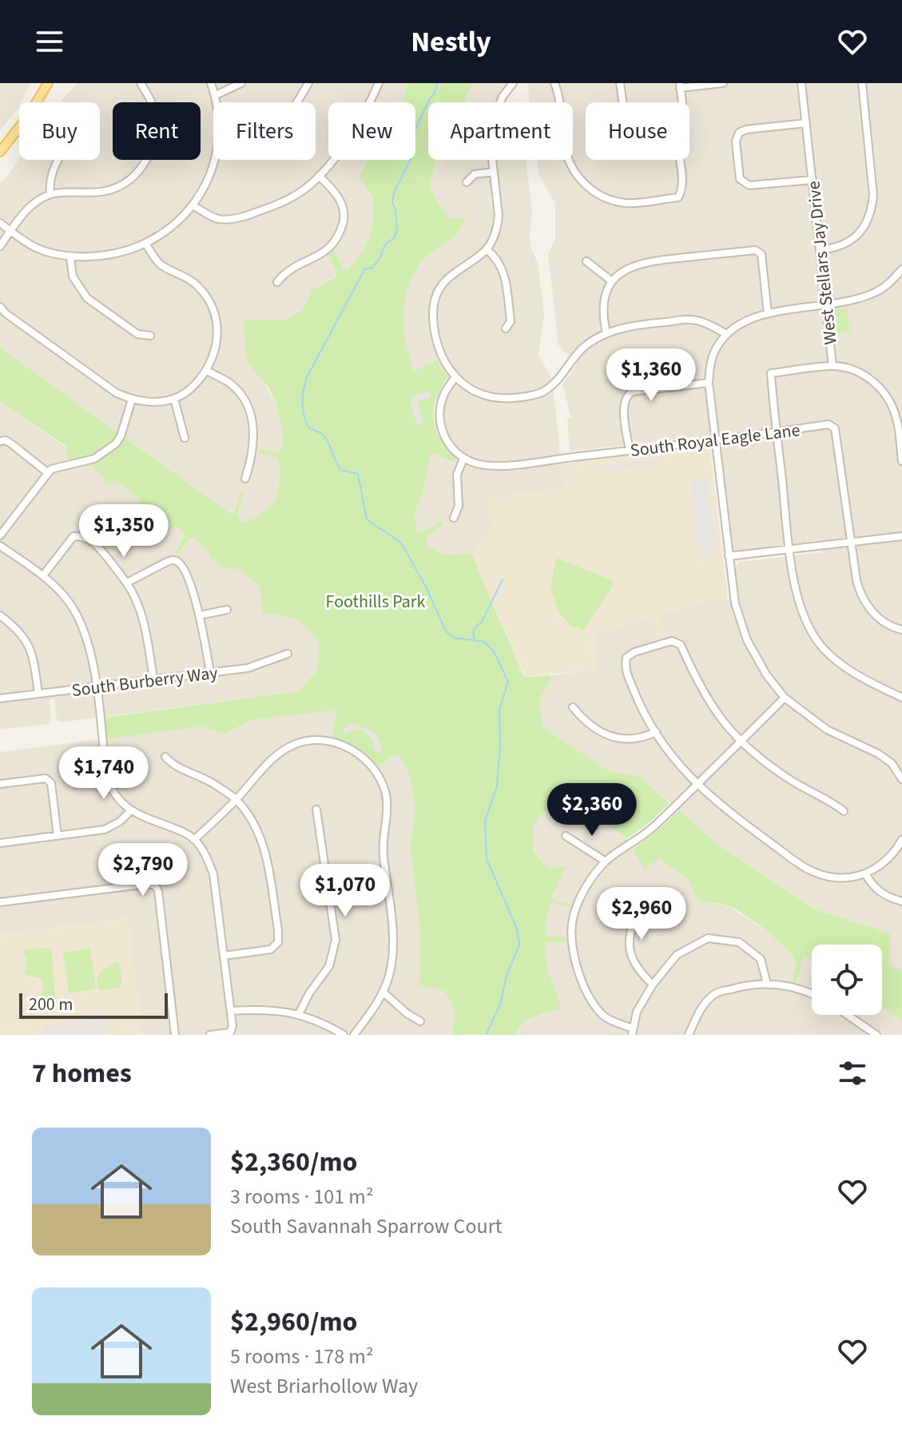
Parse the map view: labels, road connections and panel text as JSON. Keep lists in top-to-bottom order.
{
  "streets": {
    "street": ["West Stellars Jay Drive", "South Royal Eagle Lane", "South Burberry Way"]
  },
  "parks": ["Foothills Park"],
  "scale_bar": "200 m",
  "page": {
    "header": "Nestly",
    "chip": [
      "Buy",
      "Rent",
      "Filters",
      "New",
      "Apartment",
      "House"
    ],
    "price": [
      "$1,360",
      "$1,350",
      "$1,740",
      "$2,360",
      "$2,790",
      "$1,070",
      "$2,960"
    ],
    "scale": "200 m",
    "heading": "7 homes",
    "list": [
      {
        "name": "$2,360/mo",
        "note": "3 rooms · 101 m² · South Savannah Sparrow Court"
      },
      {
        "name": "$2,960/mo",
        "note": "5 rooms · 178 m² · West Briarhollow Way"
      }
    ]
  }
}
